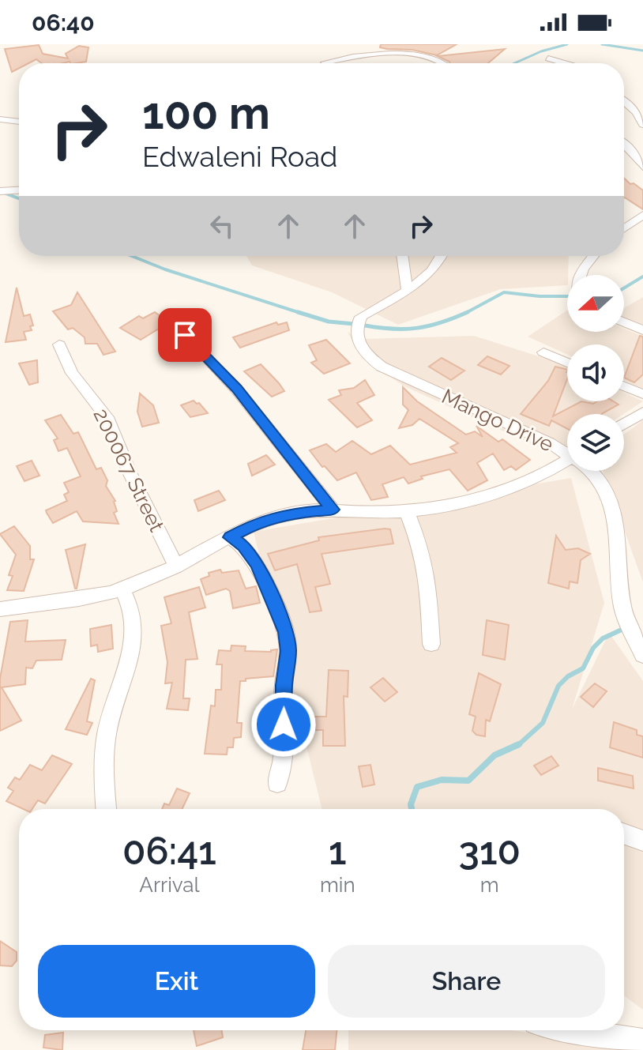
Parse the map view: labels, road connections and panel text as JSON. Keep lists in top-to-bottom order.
{
  "streets": {
    "street": ["Mango Drive", "200067 Street"]
  },
  "north": "left",
  "page": {
    "status": "06:40",
    "turn": ["100 m", "Edwaleni Road"],
    "eta": [
      "06:41",
      "Arrival",
      "1",
      "min",
      "310",
      "m"
    ],
    "buttons": ["Exit", "Share"]
  }
}
